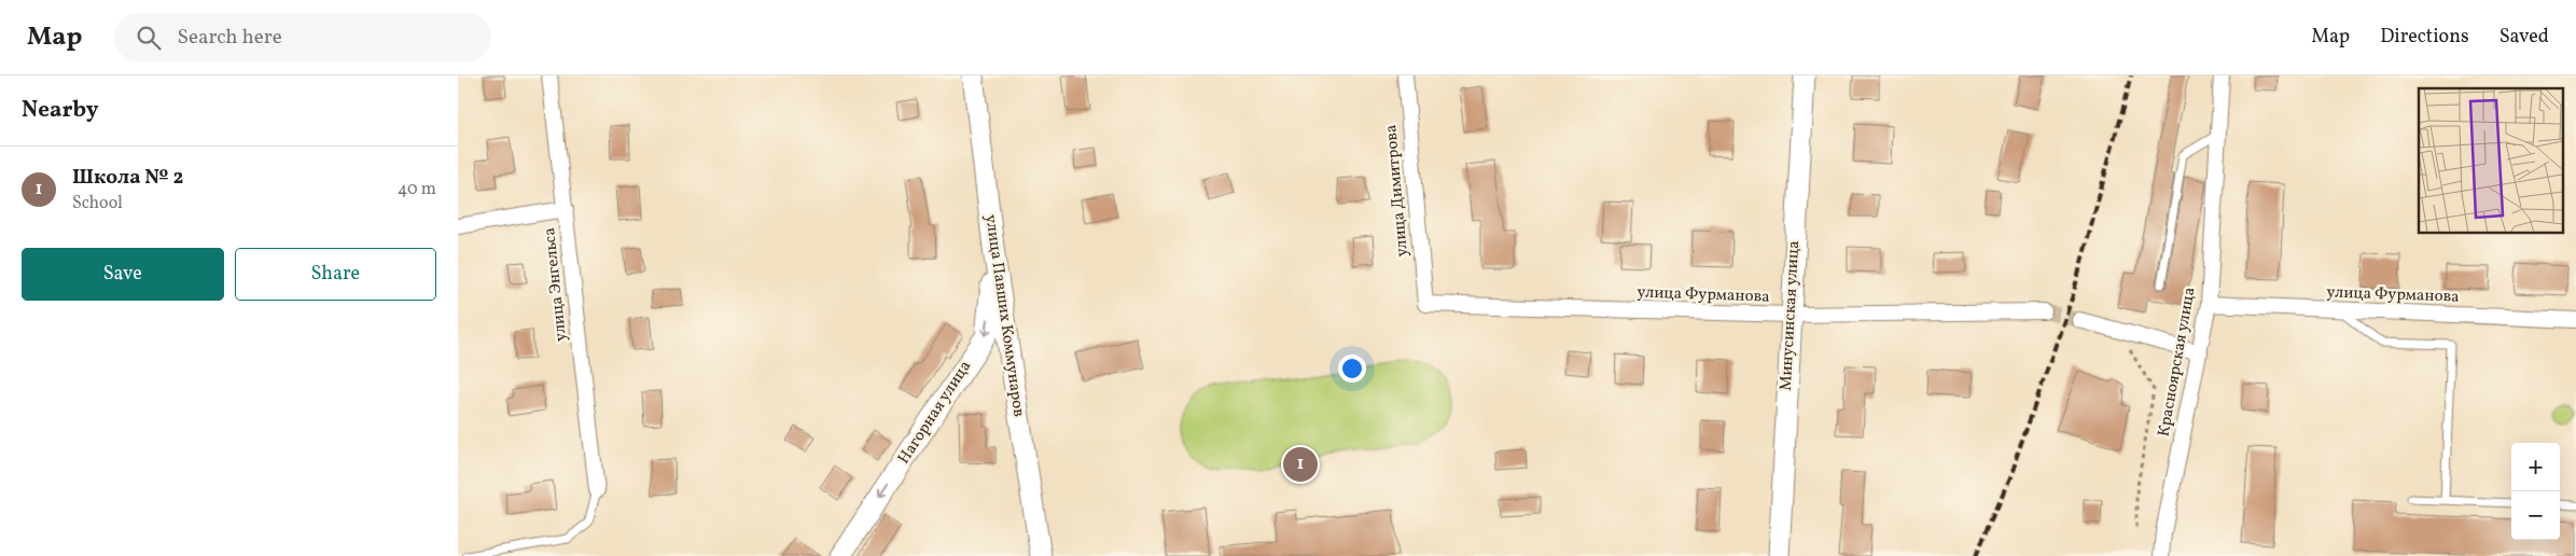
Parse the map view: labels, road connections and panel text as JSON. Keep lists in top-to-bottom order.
{
  "streets": {
    "street": [
      "улица Димитрова",
      "улица Энгельса",
      "улица Фурманова",
      "улица Павших Коммунаров",
      "Минусинская улица",
      "Красноярская улица",
      "Нагорная улица"
    ]
  },
  "crossings": [
    ["улица Димитрова", "улица Фурманова"],
    ["улица Фурманова", "Минусинская улица"],
    ["улица Фурманова", "Красноярская улица"],
    ["улица Павших Коммунаров", "Нагорная улица"]
  ],
  "one_way": ["Нагорная улица"],
  "page": {
    "header": "Map",
    "search": "Search here",
    "nav": ["Map", "Directions", "Saved"],
    "heading": "Nearby",
    "list": [
      {
        "mark": "1",
        "name": "Школа № 2",
        "note": "School",
        "value": "40 m"
      }
    ],
    "buttons": ["Save", "Share"],
    "map_buttons": ["+", "−"],
    "pins": "1"
  }
}
